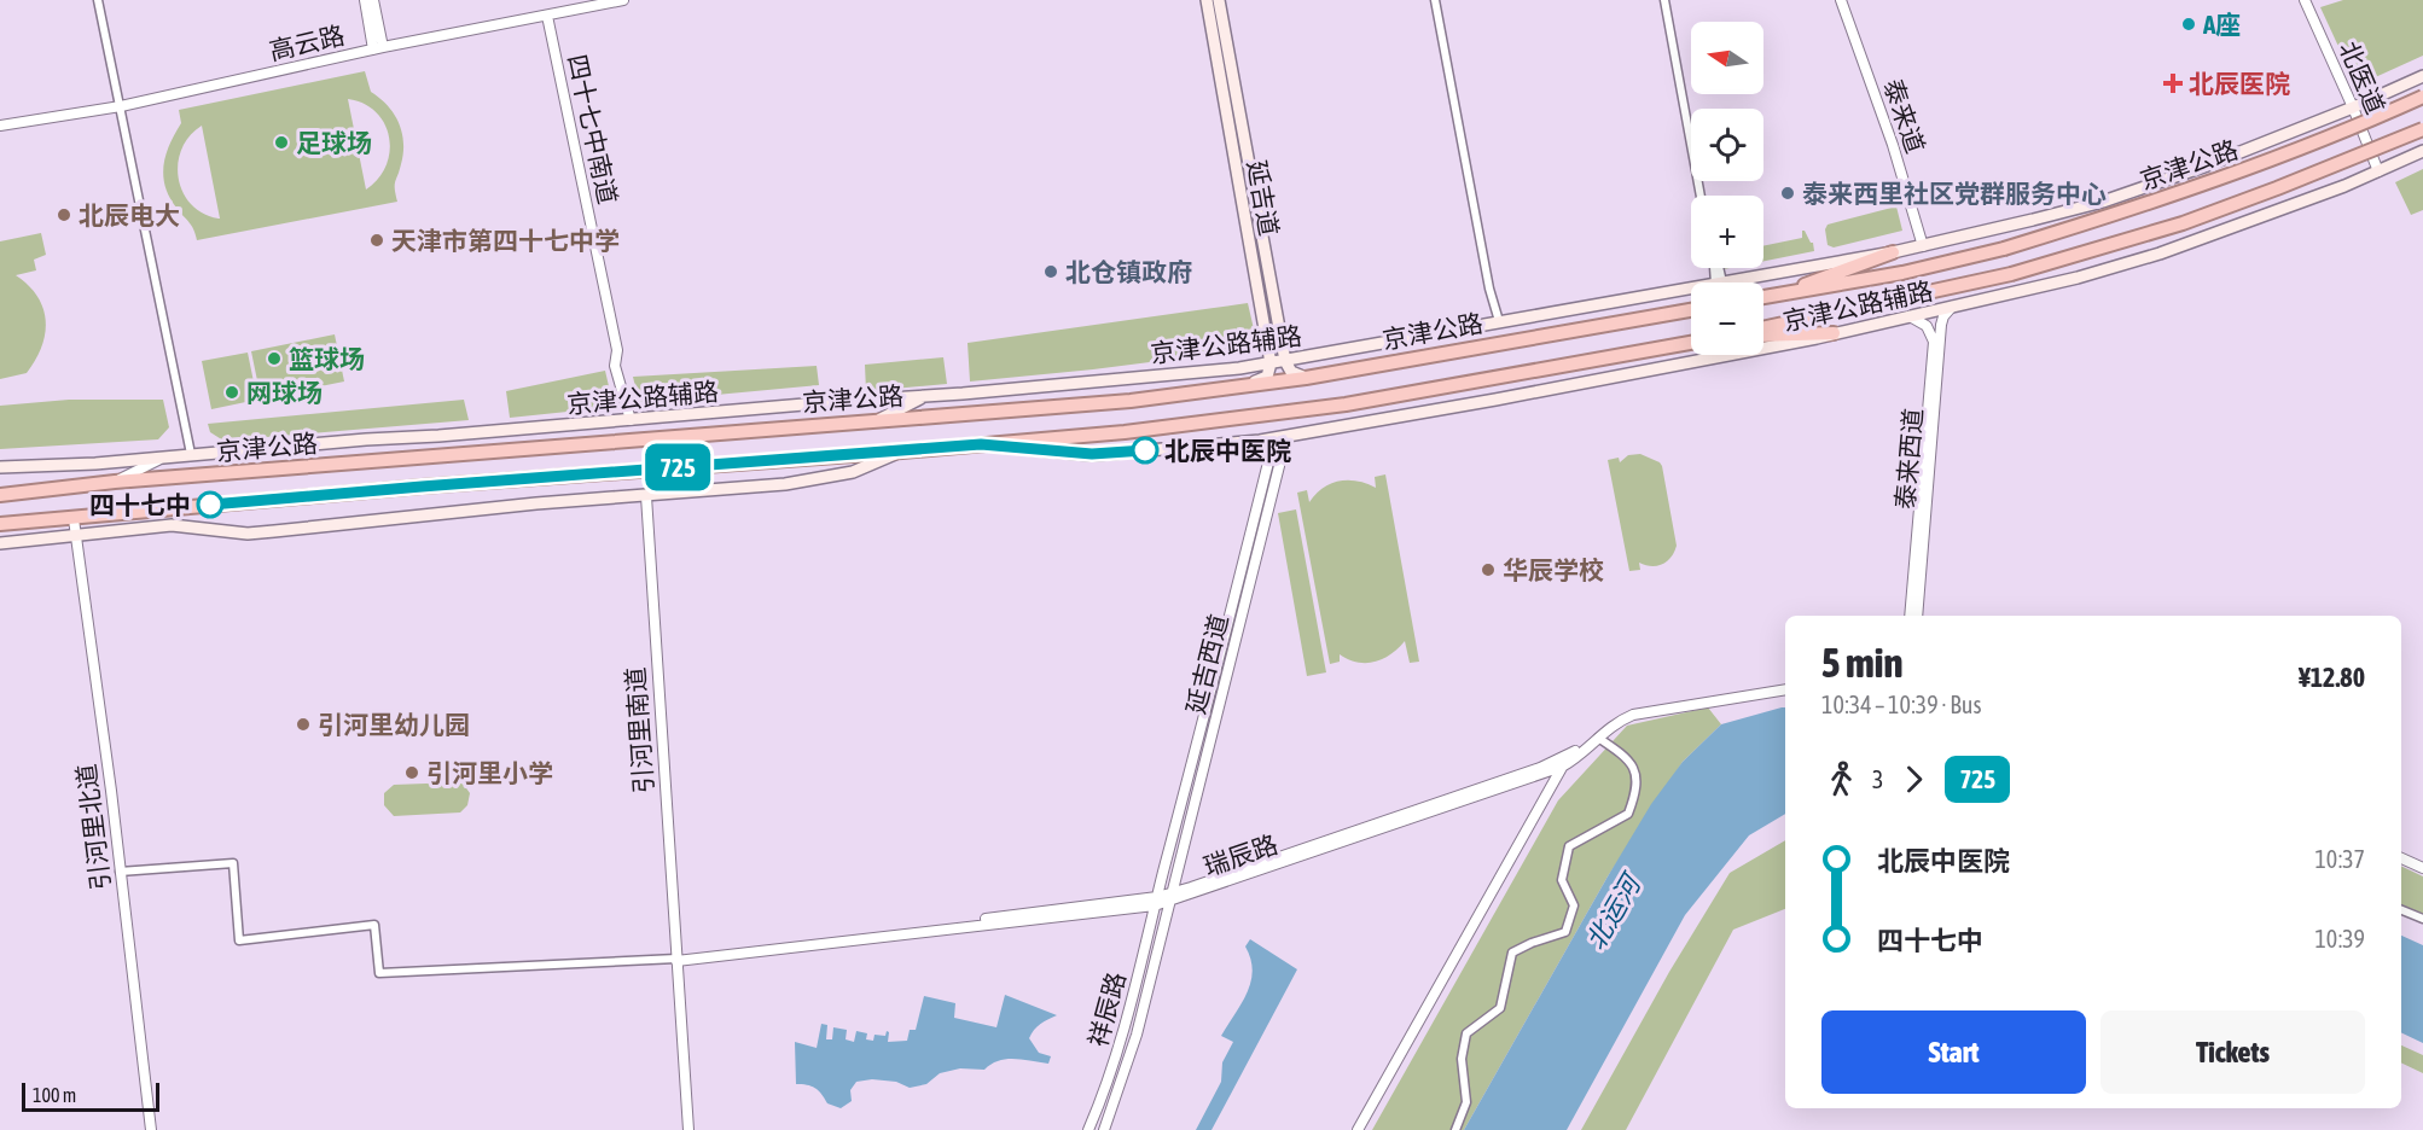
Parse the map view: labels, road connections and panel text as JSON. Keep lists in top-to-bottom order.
{
  "streets": {
    "highway": ["京津公路"],
    "main road": ["延吉道", "京津公路辅路"],
    "street": [
      "高云路",
      "北医道",
      "泰来道",
      "四十七中南道",
      "泰来西道",
      "延吉西道",
      "引河里南道",
      "引河里北道",
      "瑞辰路",
      "祥辰路"
    ]
  },
  "crossings": [
    ["高云路", "四十七中南道"],
    ["北医道", "京津公路辅路"],
    ["泰来道", "京津公路辅路"],
    ["四十七中南道", "京津公路辅路"],
    ["京津公路", "京津公路辅路"],
    ["京津公路", "引河里北道"],
    ["延吉道", "京津公路辅路"],
    ["京津公路辅路", "泰来西道"],
    ["京津公路辅路", "延吉西道"],
    ["延吉西道", "瑞辰路"],
    ["延吉西道", "祥辰路"],
    ["引河里南道", "瑞辰路"],
    ["瑞辰路", "祥辰路"]
  ],
  "water": ["北运河"],
  "places": {
    "other": [
      "A座",
      "足球场",
      "泰来西里社区党群服务中心",
      "北辰电大",
      "天津市第四十七中学",
      "北仓镇政府",
      "篮球场",
      "网球场",
      "北辰中医院",
      "四十七中",
      "华辰学校",
      "引河里幼儿园",
      "引河里小学"
    ],
    "health": ["北辰医院"]
  },
  "lines": ["bus line 725"],
  "scale_bar": "100 m",
  "north": "left",
  "page": {
    "on_map": "725",
    "map_buttons": ["+", "−"],
    "heading": ["5 min", "10:34 – 10:39 · Bus", "¥12.80"],
    "legs": ["3", "725"],
    "list": [
      {
        "name": "北辰中医院",
        "value": "10:37"
      },
      {
        "name": "四十七中",
        "value": "10:39"
      }
    ],
    "buttons": ["Start", "Tickets"],
    "scale": "100 m"
  }
}
